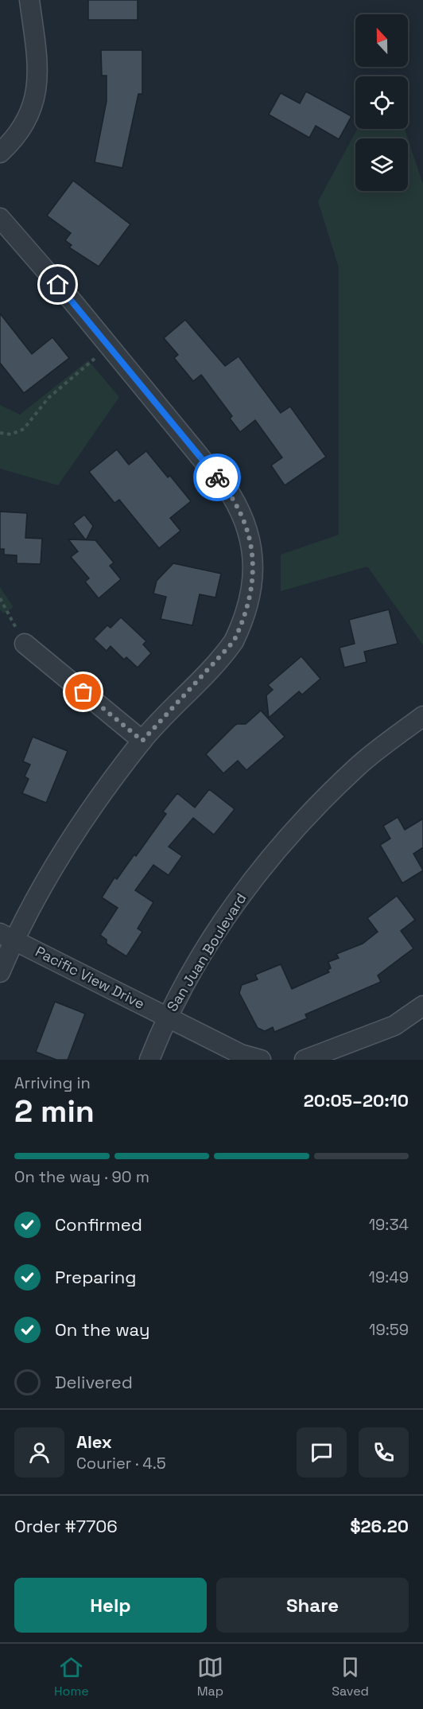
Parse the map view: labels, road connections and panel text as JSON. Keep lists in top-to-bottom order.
{
  "streets": {
    "street": ["San Juan Boulevard", "Pacific View Drive"]
  },
  "crossings": [
    ["San Juan Boulevard", "Pacific View Drive"]
  ],
  "north": "top",
  "page": {
    "heading": ["2 min", "Arriving in", "20:05–20:10"],
    "panel": [
      "Alex",
      "Courier · 4.5",
      "Order #7706",
      "$26.20"
    ],
    "bar": "On the way · 90 m",
    "list": [
      ["Confirmed", "19:34"],
      ["Preparing", "19:49"],
      ["On the way", "19:59"],
      "Delivered"
    ],
    "buttons": ["Help", "Share"],
    "tabs": ["Home", "Map", "Saved"]
  }
}
